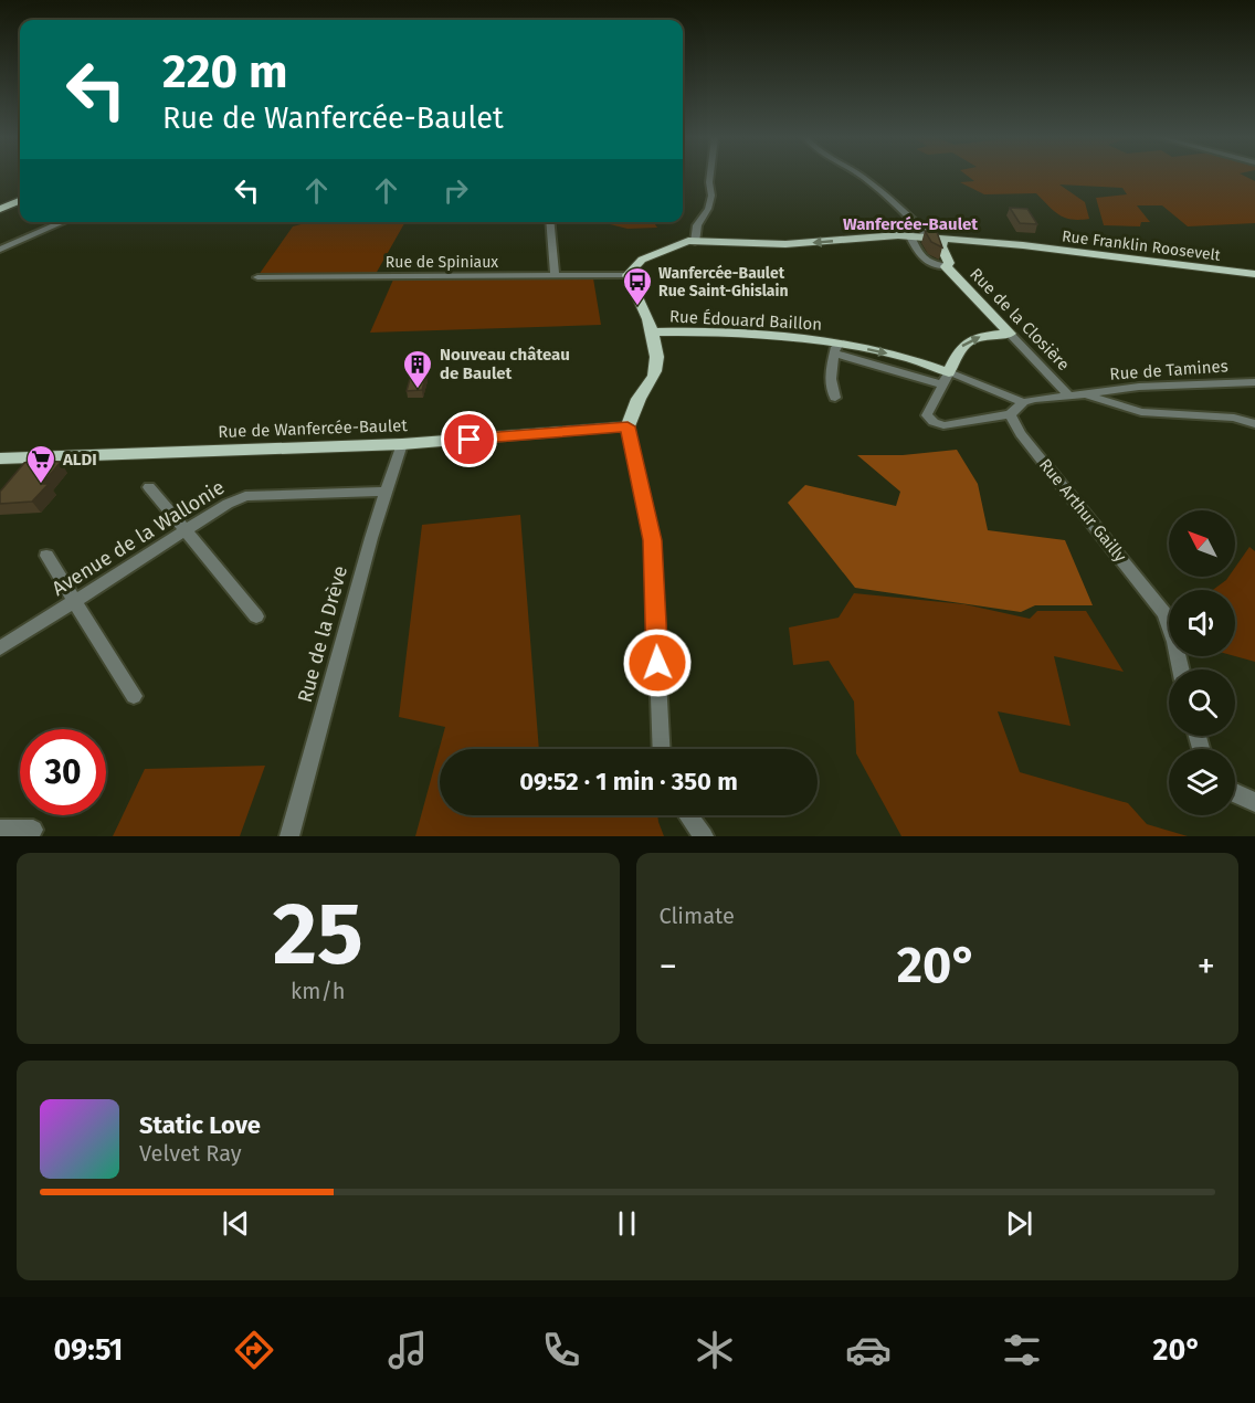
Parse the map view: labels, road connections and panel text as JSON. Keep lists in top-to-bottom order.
{
  "streets": {
    "main road": [
      "Rue Franklin Roosevelt",
      "Rue de la Closière",
      "Rue Édouard Baillon",
      "Rue de Wanfercée-Baulet"
    ],
    "street": [
      "Rue de Spiniaux",
      "Rue de Tamines",
      "Rue Arthur Gailly",
      "Avenue de la Wallonie",
      "Rue de la Drève"
    ]
  },
  "crossings": [
    ["Rue Franklin Roosevelt", "Rue de Spiniaux"],
    ["Rue Franklin Roosevelt", "Rue de la Closière"],
    ["Rue de Wanfercée-Baulet", "Rue de la Drève"],
    ["Avenue de la Wallonie", "Rue de la Drève"]
  ],
  "districts": ["Wanfercée-Baulet"],
  "places": {
    "bus stop": ["Wanfercée-Baulet Rue Saint-Ghislain"],
    "building": ["Nouveau château de Baulet"],
    "supermarket": ["ALDI"]
  },
  "north": "top left",
  "page": {
    "turn": ["220 m", "Rue de Wanfercée-Baulet"],
    "limit": "30",
    "trip": "09:52 · 1 min · 350 m",
    "tile": [
      ["25", "km/h"],
      "Climate"
    ],
    "heat": ["−", "20°", "+"],
    "song": ["Static Love", "Velvet Ray"],
    "tabs": ["09:51", "20°"]
  }
}
